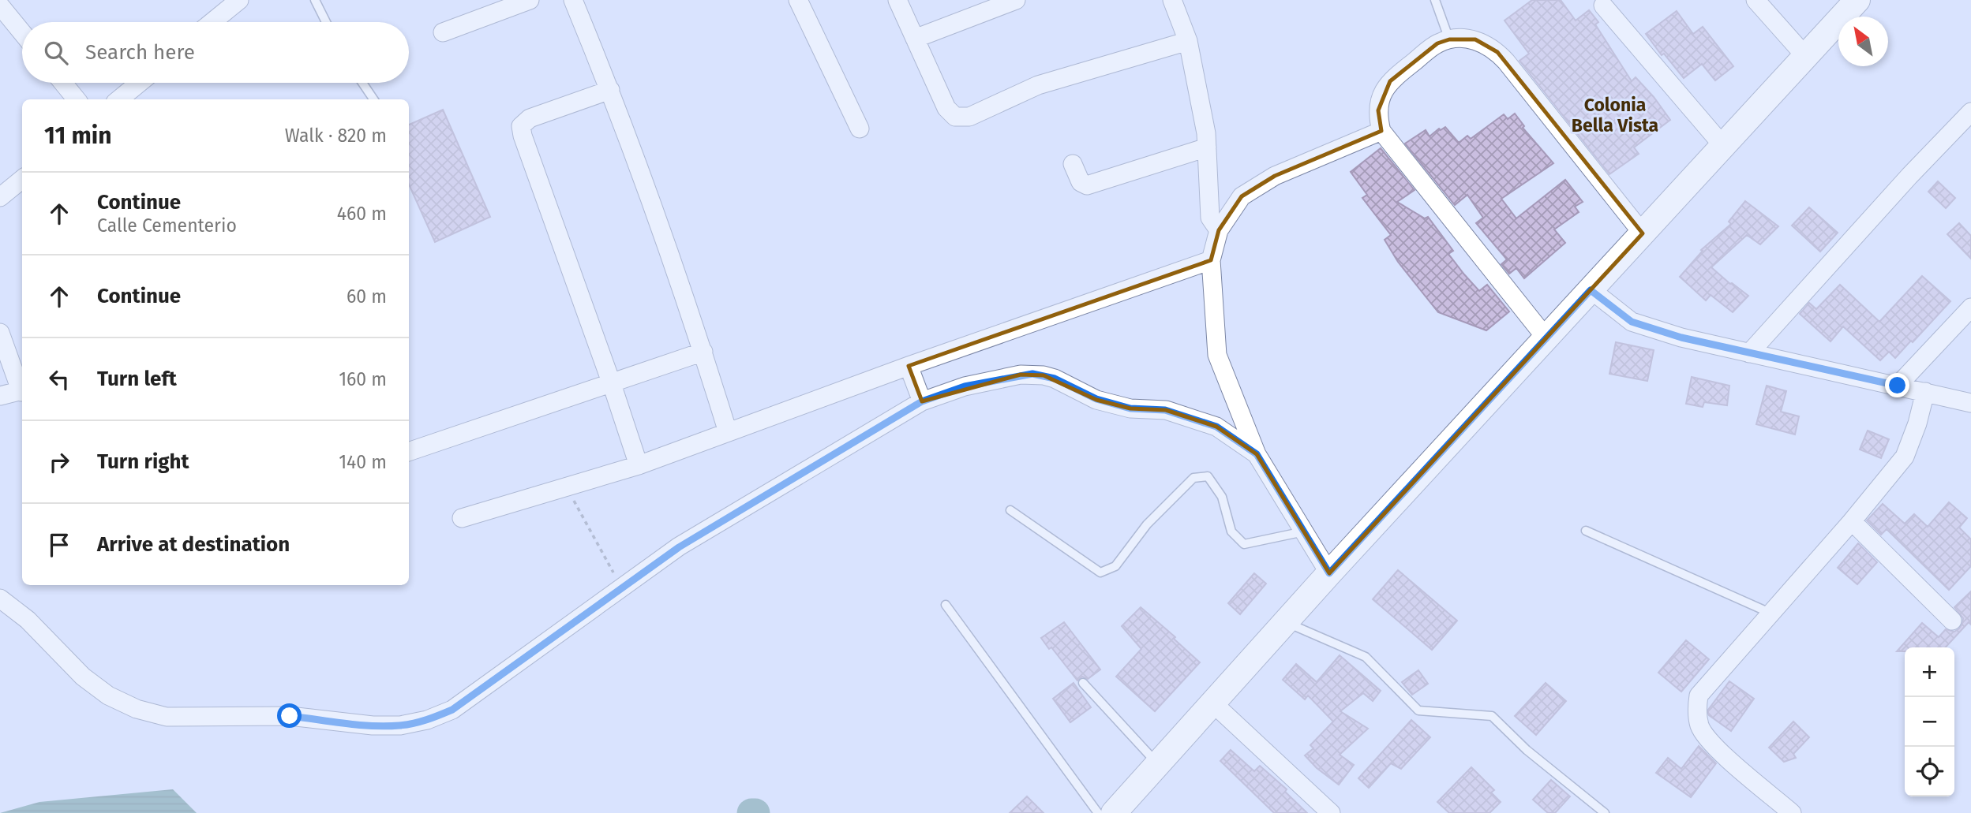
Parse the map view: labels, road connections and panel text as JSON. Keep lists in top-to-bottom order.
{
  "districts": ["Colonia Bella Vista"],
  "north": "top left",
  "page": {
    "search": "Search here",
    "heading": ["11 min", "Walk · 820 m"],
    "list": [
      ["Continue", "Calle Cementerio", "460 m"],
      ["Continue", "60 m"],
      ["Turn left", "160 m"],
      ["Turn right", "140 m"],
      "Arrive at destination"
    ],
    "map_buttons": ["+", "−"]
  }
}
